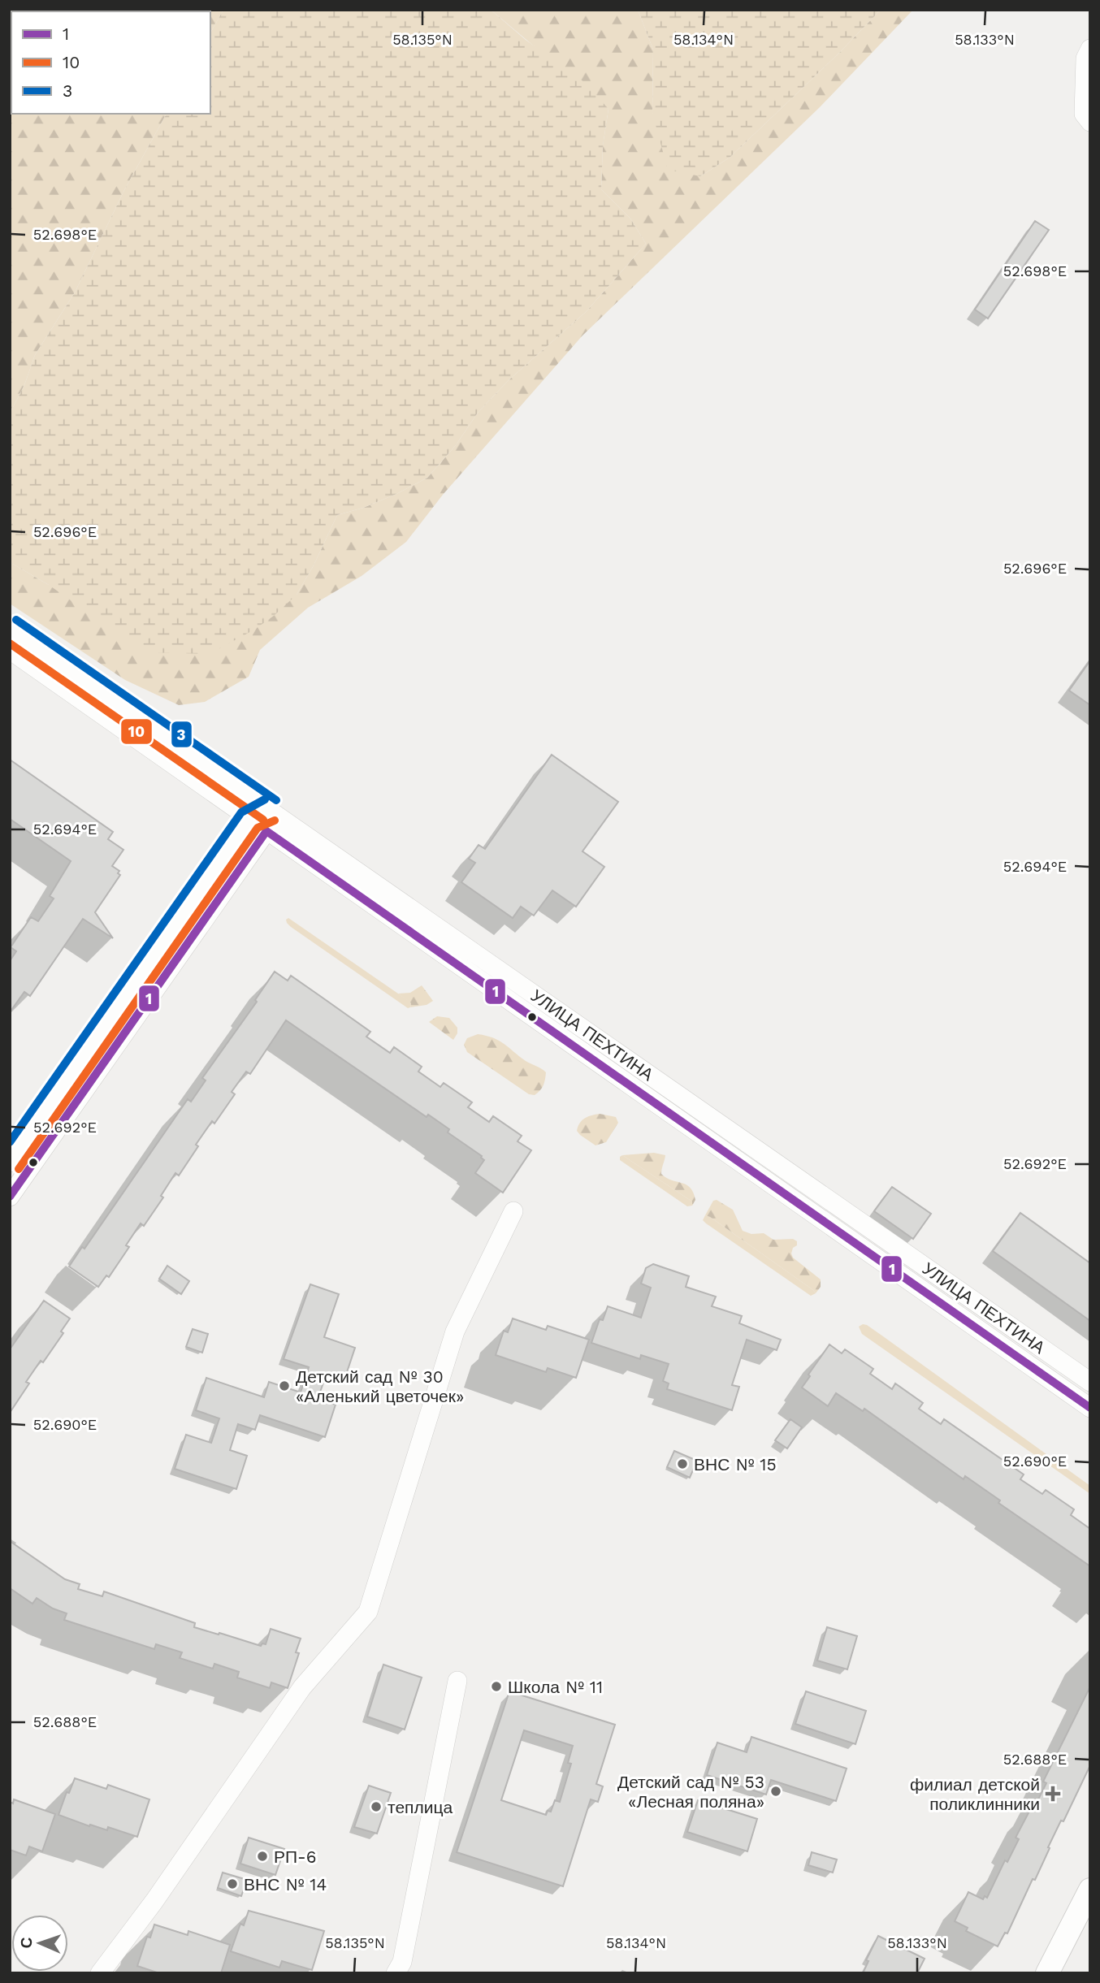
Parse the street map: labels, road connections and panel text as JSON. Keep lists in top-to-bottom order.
{
  "streets": {
    "street": ["УЛИЦА ПЕХТИНА"]
  },
  "places": {
    "other": [
      "Детский сад № 30 «Аленький цветочек»",
      "ВНС № 15",
      "Школа № 11",
      "Детский сад № 53 «Лесная поляна»",
      "теплица",
      "РП-6",
      "ВНС № 14"
    ],
    "health": ["филиал детской поликлинники"]
  },
  "lines": ["transit line 3", "transit line 10", "transit line 1"],
  "legend": ["1", "10", "3"],
  "north": "left",
  "coordinates": [
    "58.135°N",
    "58.134°N",
    "58.133°N",
    "52.698°E",
    "52.696°E",
    "52.694°E",
    "52.692°E",
    "52.690°E",
    "52.688°E"
  ]
}
